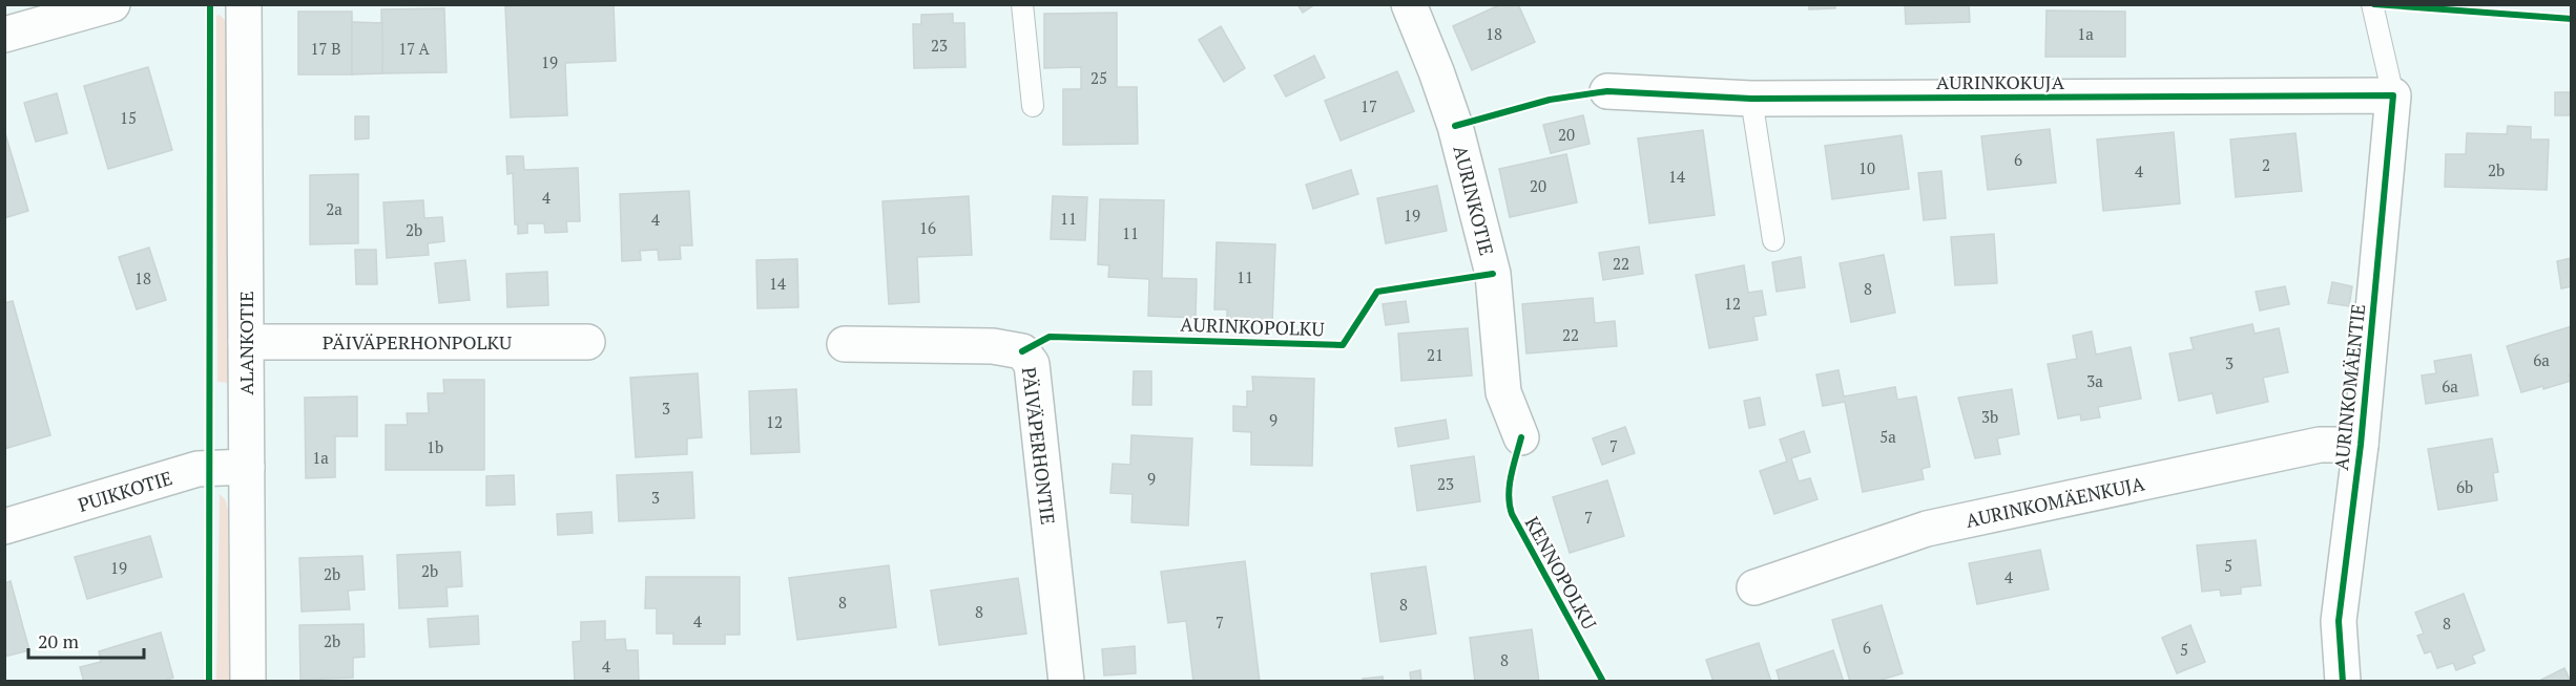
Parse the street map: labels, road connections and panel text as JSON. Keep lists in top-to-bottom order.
{
  "streets": {
    "street": [
      "AURINKOKUJA",
      "AURINKOTIE",
      "PÄIVÄPERHONPOLKU",
      "ALANKOTIE",
      "AURINKOMÄENTIE",
      "PÄIVÄPERHONTIE",
      "PUIKKOTIE",
      "AURINKOMÄENKUJA"
    ],
    "cycle path": ["AURINKOPOLKU", "KENNOPOLKU"]
  },
  "crossings": [
    ["AURINKOKUJA", "AURINKOMÄENTIE"],
    ["PÄIVÄPERHONPOLKU", "ALANKOTIE"],
    ["ALANKOTIE", "PUIKKOTIE"],
    ["AURINKOMÄENTIE", "AURINKOMÄENKUJA"]
  ],
  "house_numbers": [
    "18",
    "1a",
    "23",
    "17 B",
    "17 A",
    "19",
    "25",
    "17",
    "15",
    "20",
    "6",
    "2",
    "10",
    "2b",
    "4",
    "14",
    "20",
    "4",
    "2a",
    "19",
    "11",
    "4",
    "16",
    "2b",
    "11",
    "22",
    "11",
    "18",
    "14",
    "8",
    "12",
    "22",
    "21",
    "6a",
    "3",
    "3a",
    "6a",
    "3",
    "3b",
    "9",
    "12",
    "5a",
    "7",
    "1b",
    "1a",
    "9",
    "23",
    "6b",
    "3",
    "7",
    "5",
    "19",
    "2b",
    "2b",
    "4",
    "8",
    "8",
    "8",
    "4",
    "7",
    "8",
    "2b",
    "6",
    "5",
    "8",
    "4"
  ],
  "scale_bar": "20 m"
}
